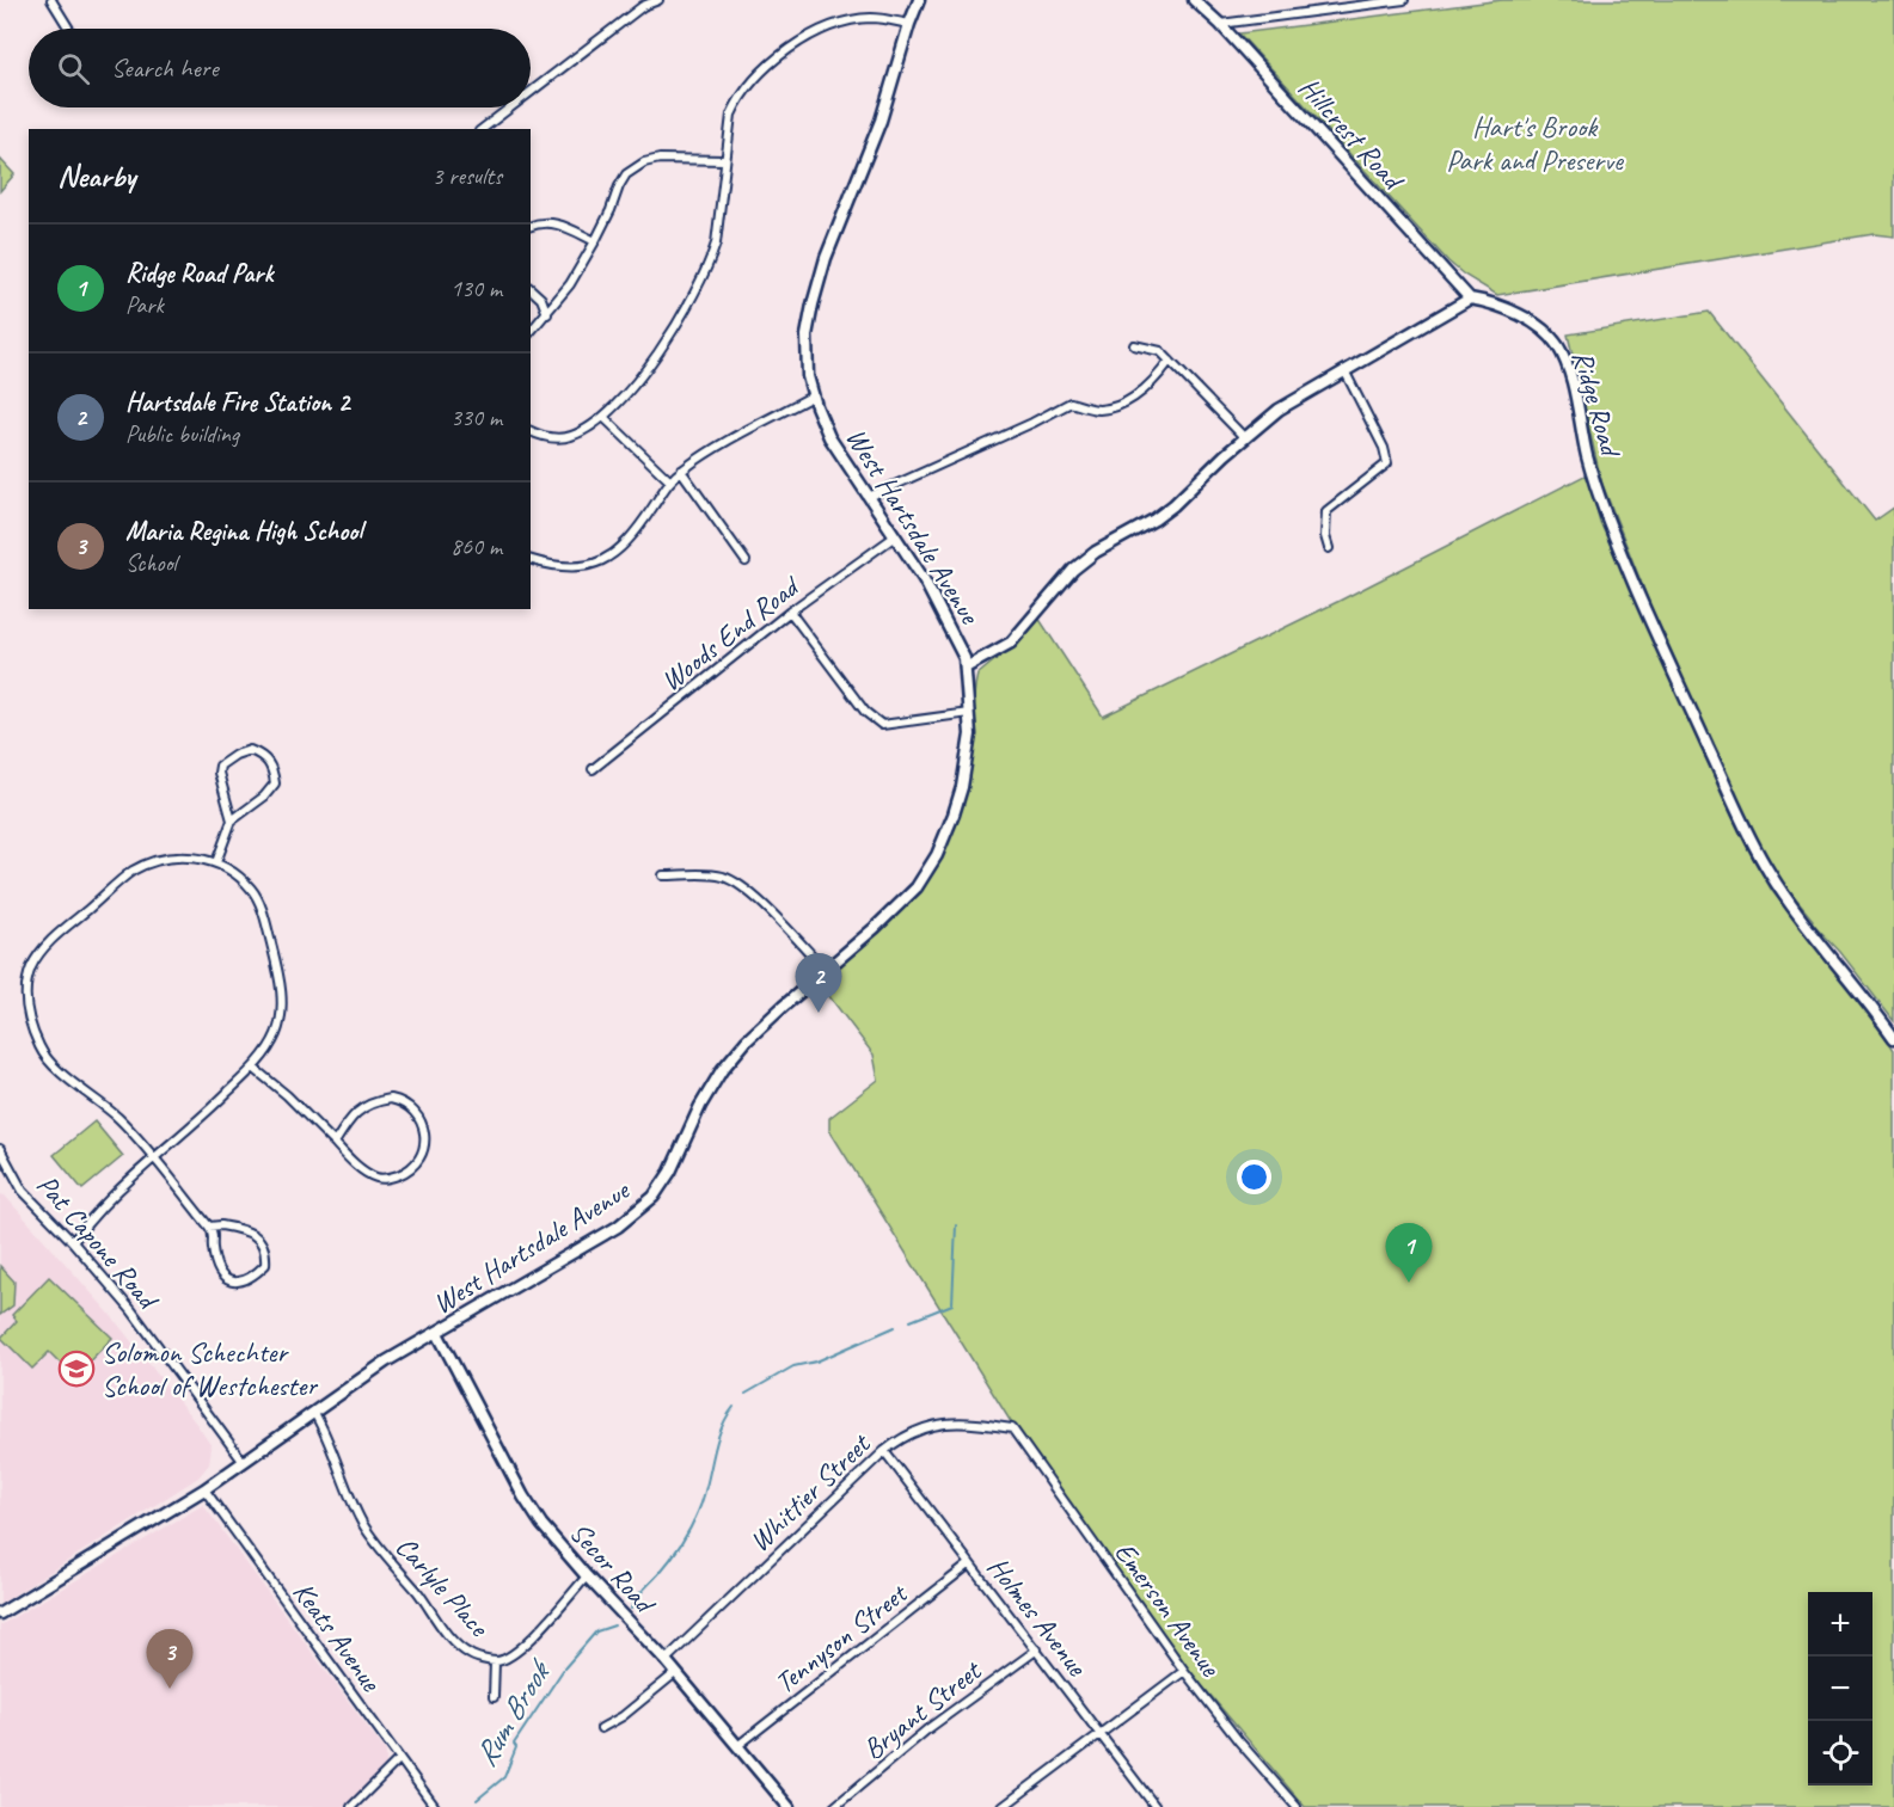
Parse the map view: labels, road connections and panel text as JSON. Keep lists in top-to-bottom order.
{
  "streets": {
    "street": [
      "Hillcrest Road",
      "Ridge Road",
      "West Hartsdale Avenue",
      "Woods End Road",
      "Pat Capone Road",
      "Whittier Street",
      "Secor Road",
      "Carlyle Place",
      "Emerson Avenue",
      "Holmes Avenue",
      "Keats Avenue",
      "Tennyson Street",
      "Bryant Street"
    ]
  },
  "crossings": [
    ["Hillcrest Road", "Ridge Road"],
    ["West Hartsdale Avenue", "Woods End Road"],
    ["West Hartsdale Avenue", "Pat Capone Road"],
    ["West Hartsdale Avenue", "Secor Road"],
    ["West Hartsdale Avenue", "Carlyle Place"],
    ["West Hartsdale Avenue", "Keats Avenue"],
    ["Whittier Street", "Secor Road"],
    ["Whittier Street", "Emerson Avenue"],
    ["Whittier Street", "Holmes Avenue"],
    ["Secor Road", "Carlyle Place"],
    ["Secor Road", "Tennyson Street"],
    ["Holmes Avenue", "Tennyson Street"],
    ["Holmes Avenue", "Bryant Street"]
  ],
  "water": ["Rum Brook"],
  "parks": ["Hart's Brook Park and Preserve"],
  "places": {
    "school or university": ["Solomon Schechter School of Westchester"]
  },
  "page": {
    "search": "Search here",
    "heading": ["Nearby", "3 results"],
    "list": [
      {
        "mark": "1",
        "name": "Ridge Road Park",
        "note": "Park",
        "value": "130 m"
      },
      {
        "mark": "2",
        "name": "Hartsdale Fire Station 2",
        "note": "Public building",
        "value": "330 m"
      },
      {
        "mark": "3",
        "name": "Maria Regina High School",
        "note": "School",
        "value": "860 m"
      }
    ],
    "pins": ["2", "1", "3"],
    "map_buttons": ["+", "−"]
  }
}
